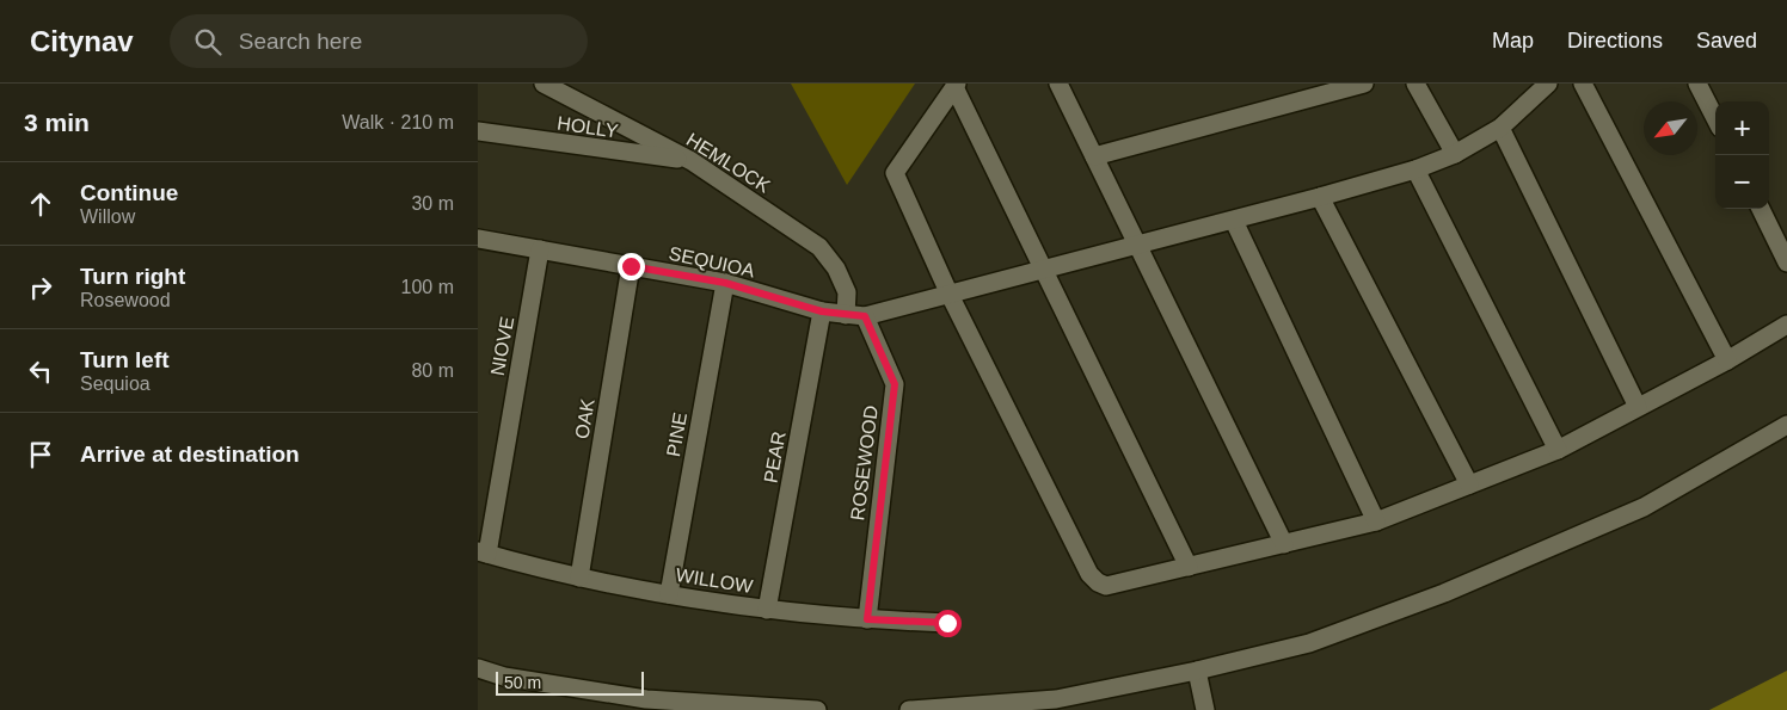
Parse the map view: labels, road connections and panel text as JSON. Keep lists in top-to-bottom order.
{
  "streets": {
    "street": [
      "HOLLY",
      "HEMLOCK",
      "SEQUIOA",
      "NIOVE",
      "OAK",
      "PINE",
      "PEAR",
      "ROSEWOOD",
      "WILLOW"
    ]
  },
  "crossings": [
    ["HOLLY", "HEMLOCK"],
    ["HEMLOCK", "SEQUIOA"],
    ["SEQUIOA", "NIOVE"],
    ["SEQUIOA", "OAK"],
    ["SEQUIOA", "PINE"],
    ["SEQUIOA", "PEAR"],
    ["SEQUIOA", "ROSEWOOD"],
    ["NIOVE", "WILLOW"],
    ["OAK", "WILLOW"],
    ["PINE", "WILLOW"],
    ["PEAR", "WILLOW"],
    ["ROSEWOOD", "WILLOW"]
  ],
  "scale_bar": "50 m",
  "north": "bottom left",
  "page": {
    "header": "Citynav",
    "search": "Search here",
    "nav": ["Map", "Directions", "Saved"],
    "heading": ["3 min", "Walk · 210 m"],
    "map_buttons": ["+", "−"],
    "list": [
      ["Continue", "Willow", "30 m"],
      ["Turn right", "Rosewood", "100 m"],
      ["Turn left", "Sequioa", "80 m"],
      "Arrive at destination"
    ],
    "scale": "50 m"
  }
}
